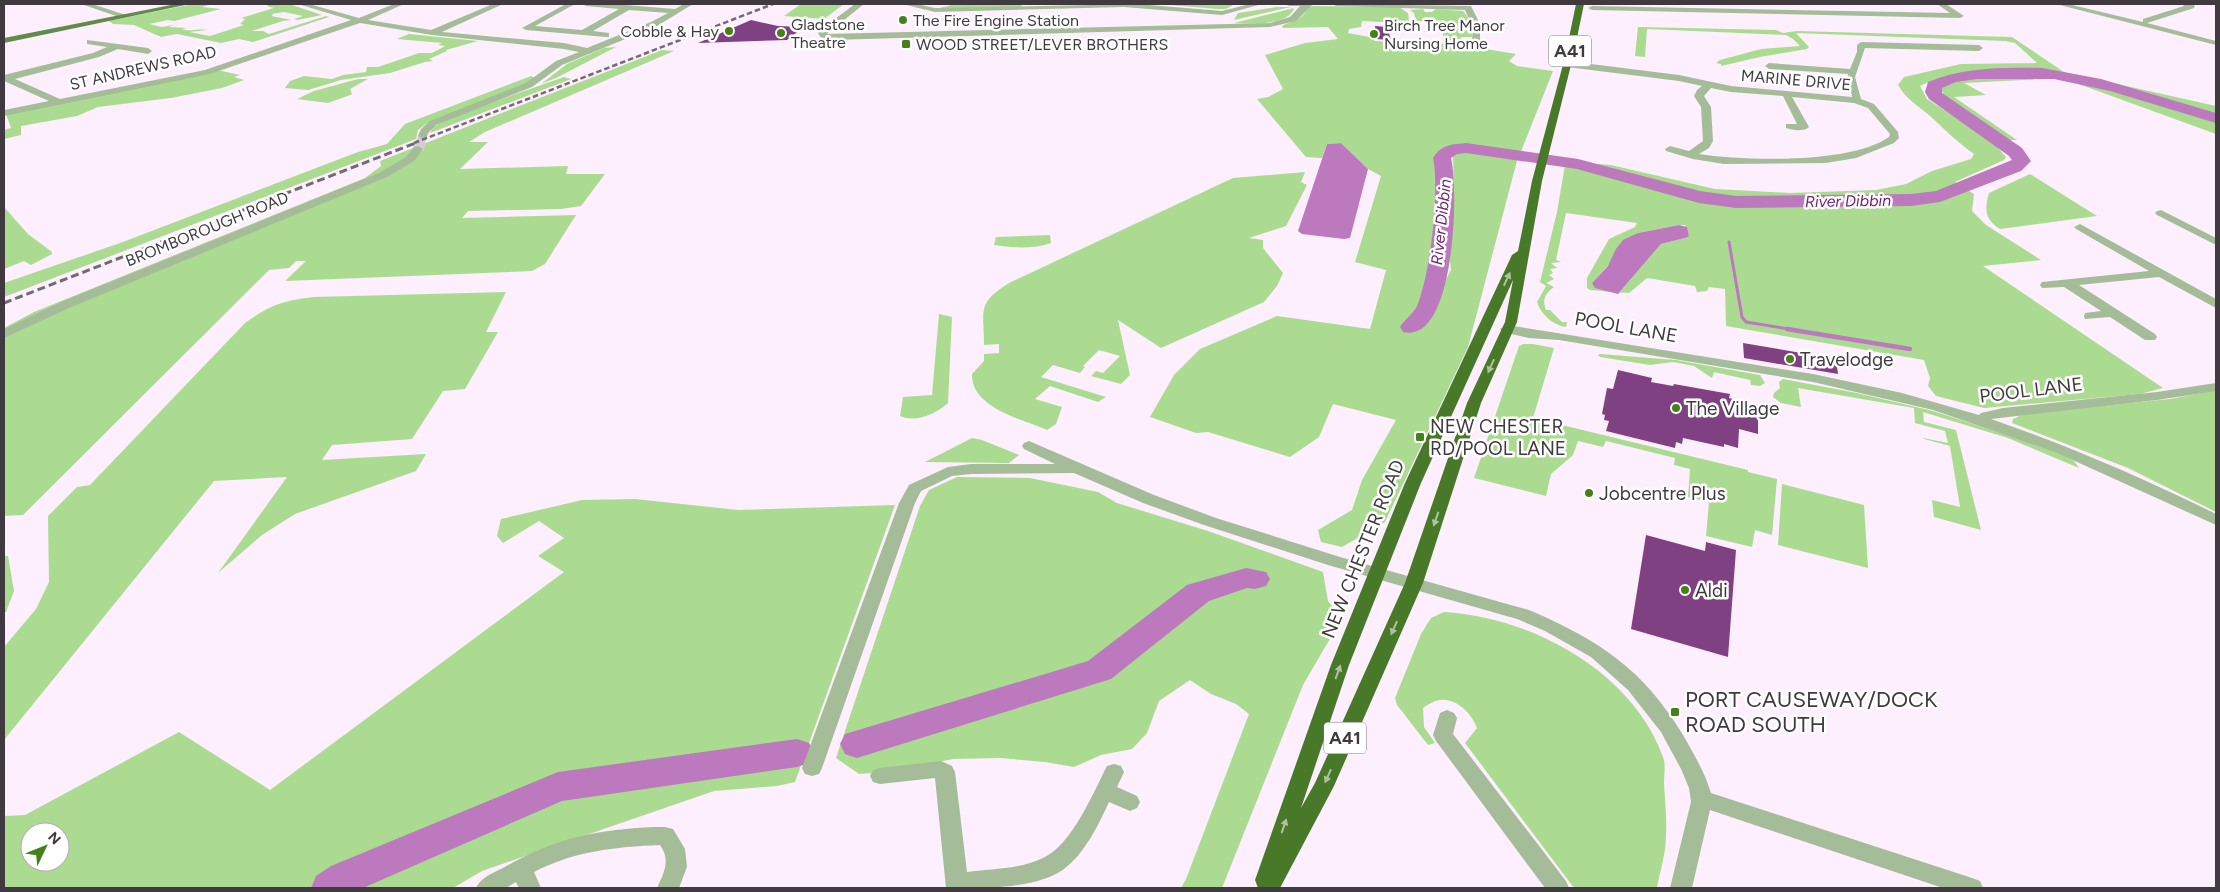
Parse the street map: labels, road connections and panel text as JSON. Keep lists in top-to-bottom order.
{
  "streets": {
    "highway": ["A41", "NEW CHESTER ROAD"],
    "street": [
      "ST ANDREWS ROAD",
      "MARINE DRIVE",
      "BROMBOROUGH ROAD",
      "POOL LANE"
    ]
  },
  "crossings": [
    ["MARINE DRIVE", "NEW CHESTER ROAD"],
    ["POOL LANE", "NEW CHESTER ROAD"]
  ],
  "water": ["River Dibbin"],
  "places": {
    "other": [
      "The Fire Engine Station",
      "Cobble & Hay",
      "Gladstone Theatre",
      "Birch Tree Manor Nursing Home",
      "Travelodge",
      "The Village",
      "Jobcentre Plus",
      "Aldi"
    ],
    "transit": ["WOOD STREET/LEVER BROTHERS", "NEW CHESTER RD/POOL LANE", "PORT CAUSEWAY/DOCK ROAD SOUTH"]
  },
  "north": "top right"
}
